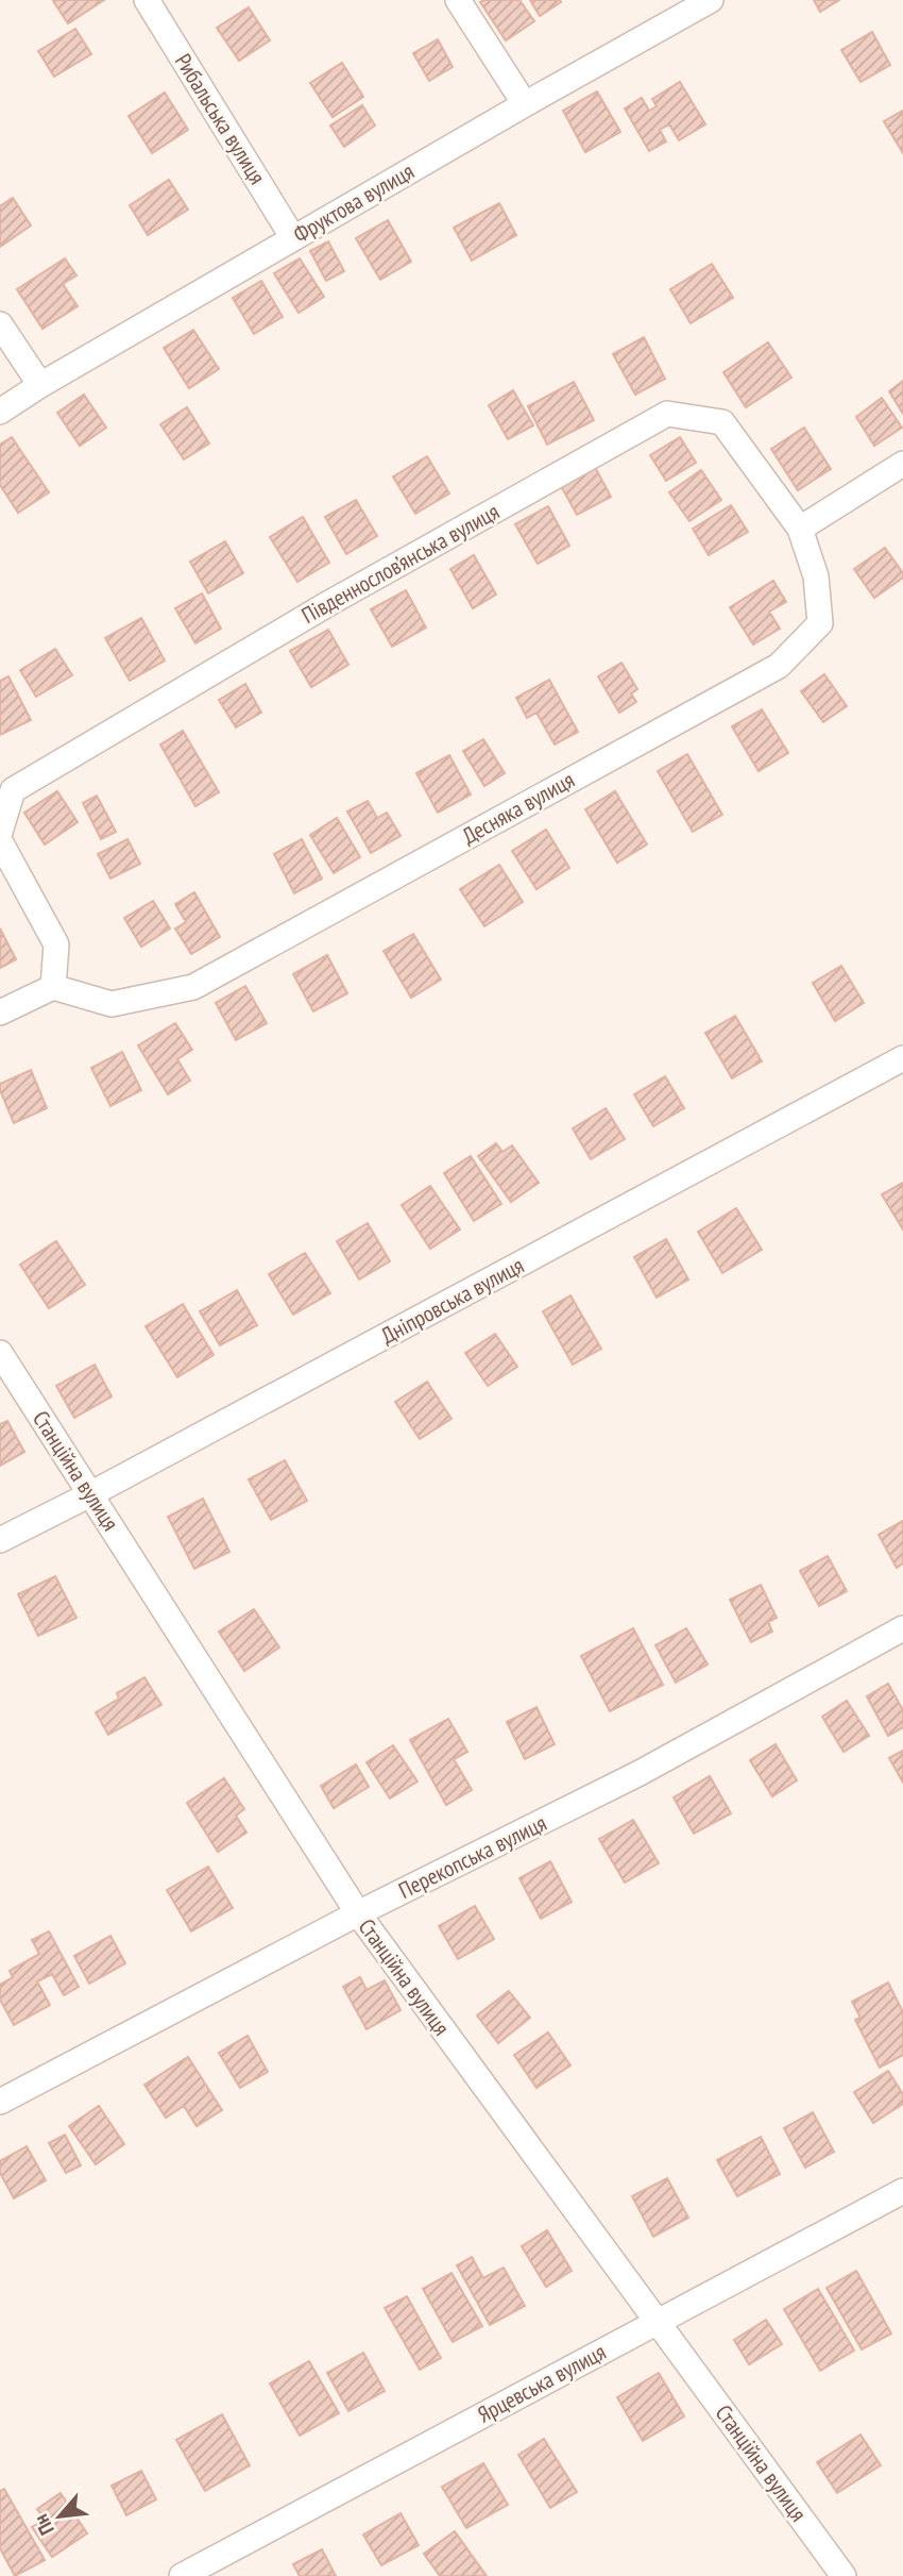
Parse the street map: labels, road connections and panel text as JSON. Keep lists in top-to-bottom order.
{
  "streets": {
    "street": [
      "Рибальська вулиця",
      "Фруктова вулиця",
      "Південнослов’янська вулиця",
      "Десняка вулиця",
      "Дніпровська вулиця",
      "Станційна вулиця",
      "Перекопська вулиця",
      "Ярцевська вулиця"
    ]
  },
  "crossings": [
    ["Рибальська вулиця", "Фруктова вулиця"],
    ["Південнослов’янська вулиця", "Десняка вулиця"],
    ["Дніпровська вулиця", "Станційна вулиця"],
    ["Станційна вулиця", "Перекопська вулиця"],
    ["Станційна вулиця", "Ярцевська вулиця"]
  ],
  "north": "bottom left"
}
